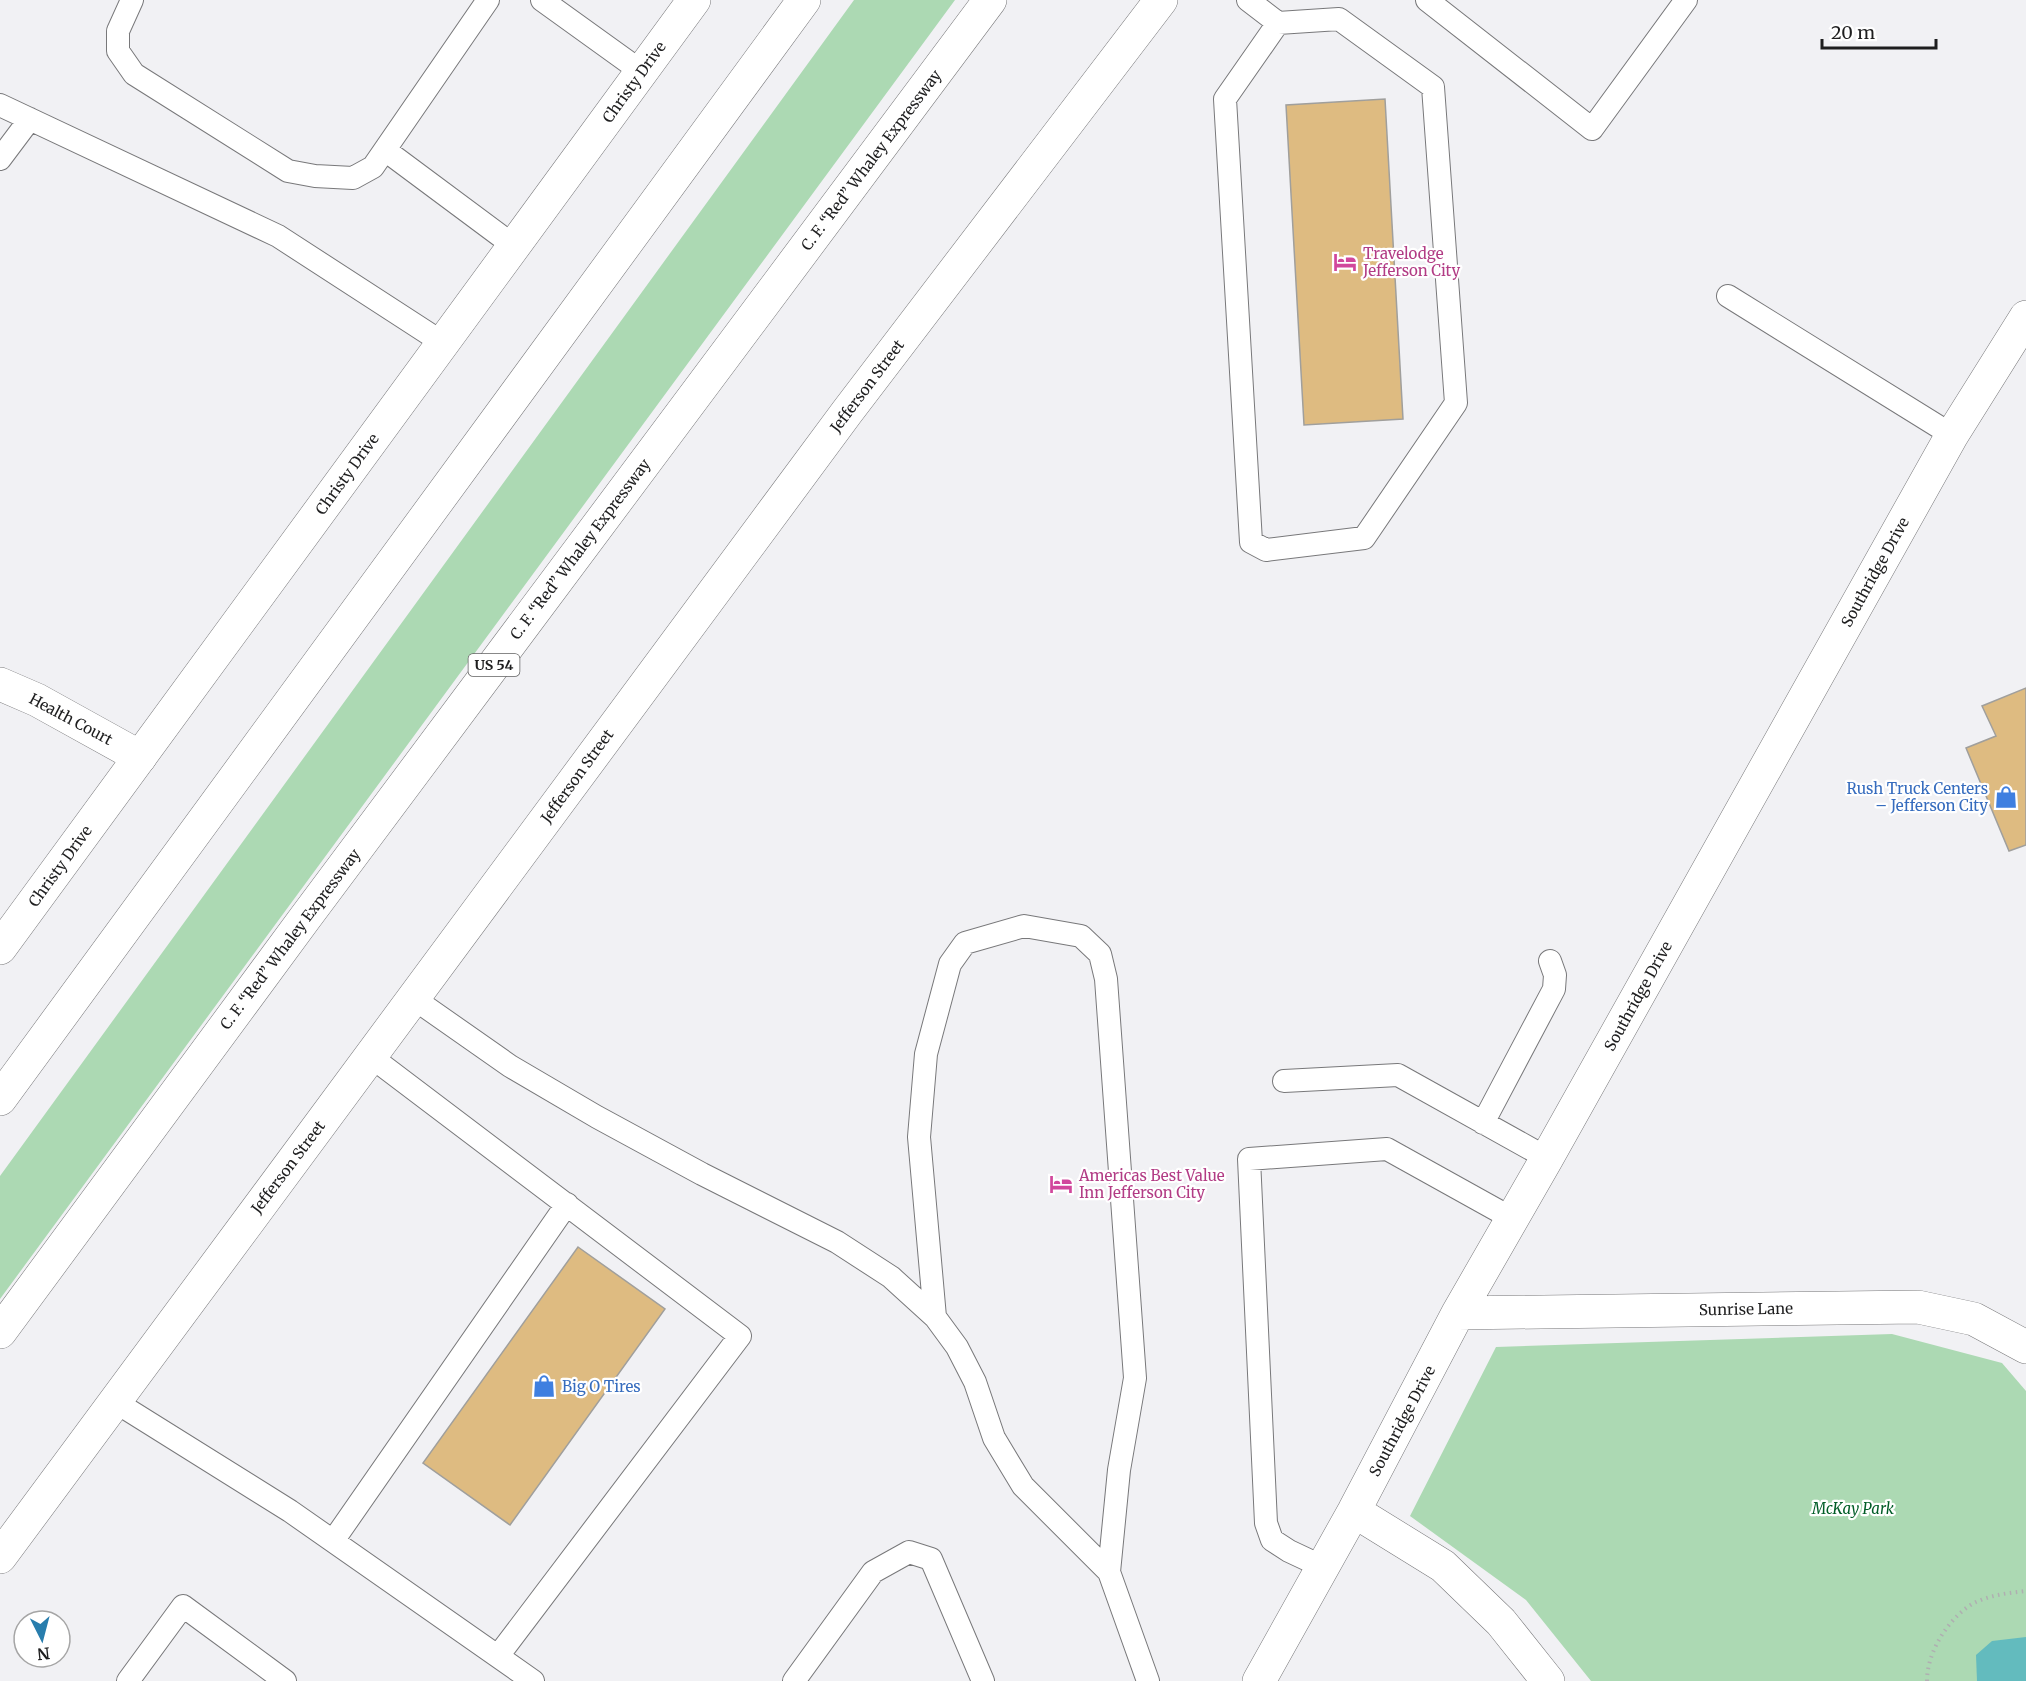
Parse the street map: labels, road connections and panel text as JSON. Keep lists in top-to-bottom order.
{
  "streets": {
    "main road": [
      "Christy Drive",
      "C. F. “Red” Whaley Expressway",
      "Jefferson Street",
      "Southridge Drive",
      "US 54",
      "Health Court",
      "Sunrise Lane"
    ]
  },
  "crossings": [
    ["Christy Drive", "Health Court"],
    ["Southridge Drive", "Sunrise Lane"]
  ],
  "parks": ["McKay Park"],
  "places": {
    "hotel": ["Travelodge Jefferson City", "Americas Best Value Inn Jefferson City"],
    "shop": ["Rush Truck Centers – Jefferson City", "Big O Tires"]
  },
  "scale_bar": "20 m",
  "north": "bottom"
}
